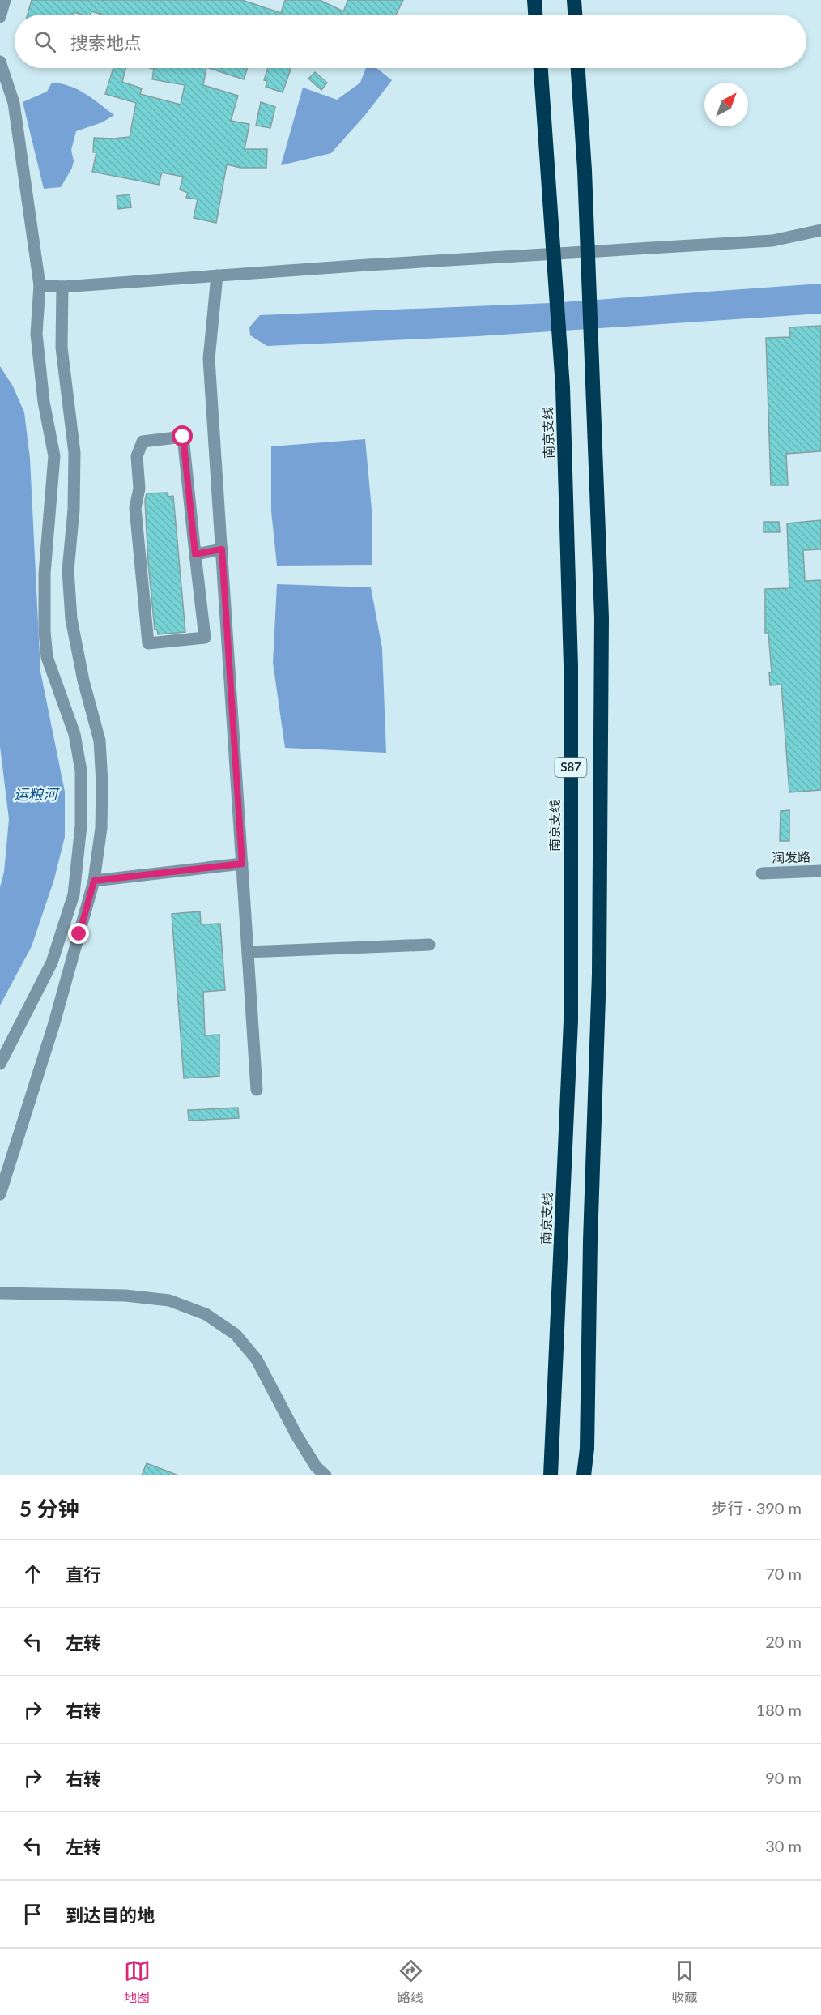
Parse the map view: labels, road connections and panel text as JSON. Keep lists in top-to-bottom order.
{
  "streets": {
    "highway": ["南京支线", "S87"],
    "street": ["润发路"]
  },
  "water": ["运粮河"],
  "north": "top right",
  "page": {
    "search": "搜索地点",
    "heading": ["5 分钟", "步行 · 390 m"],
    "list": [
      ["直行", "70 m"],
      ["左转", "20 m"],
      ["右转", "180 m"],
      ["右转", "90 m"],
      ["左转", "30 m"],
      "到达目的地"
    ],
    "nav": ["地图", "路线", "收藏"]
  }
}
